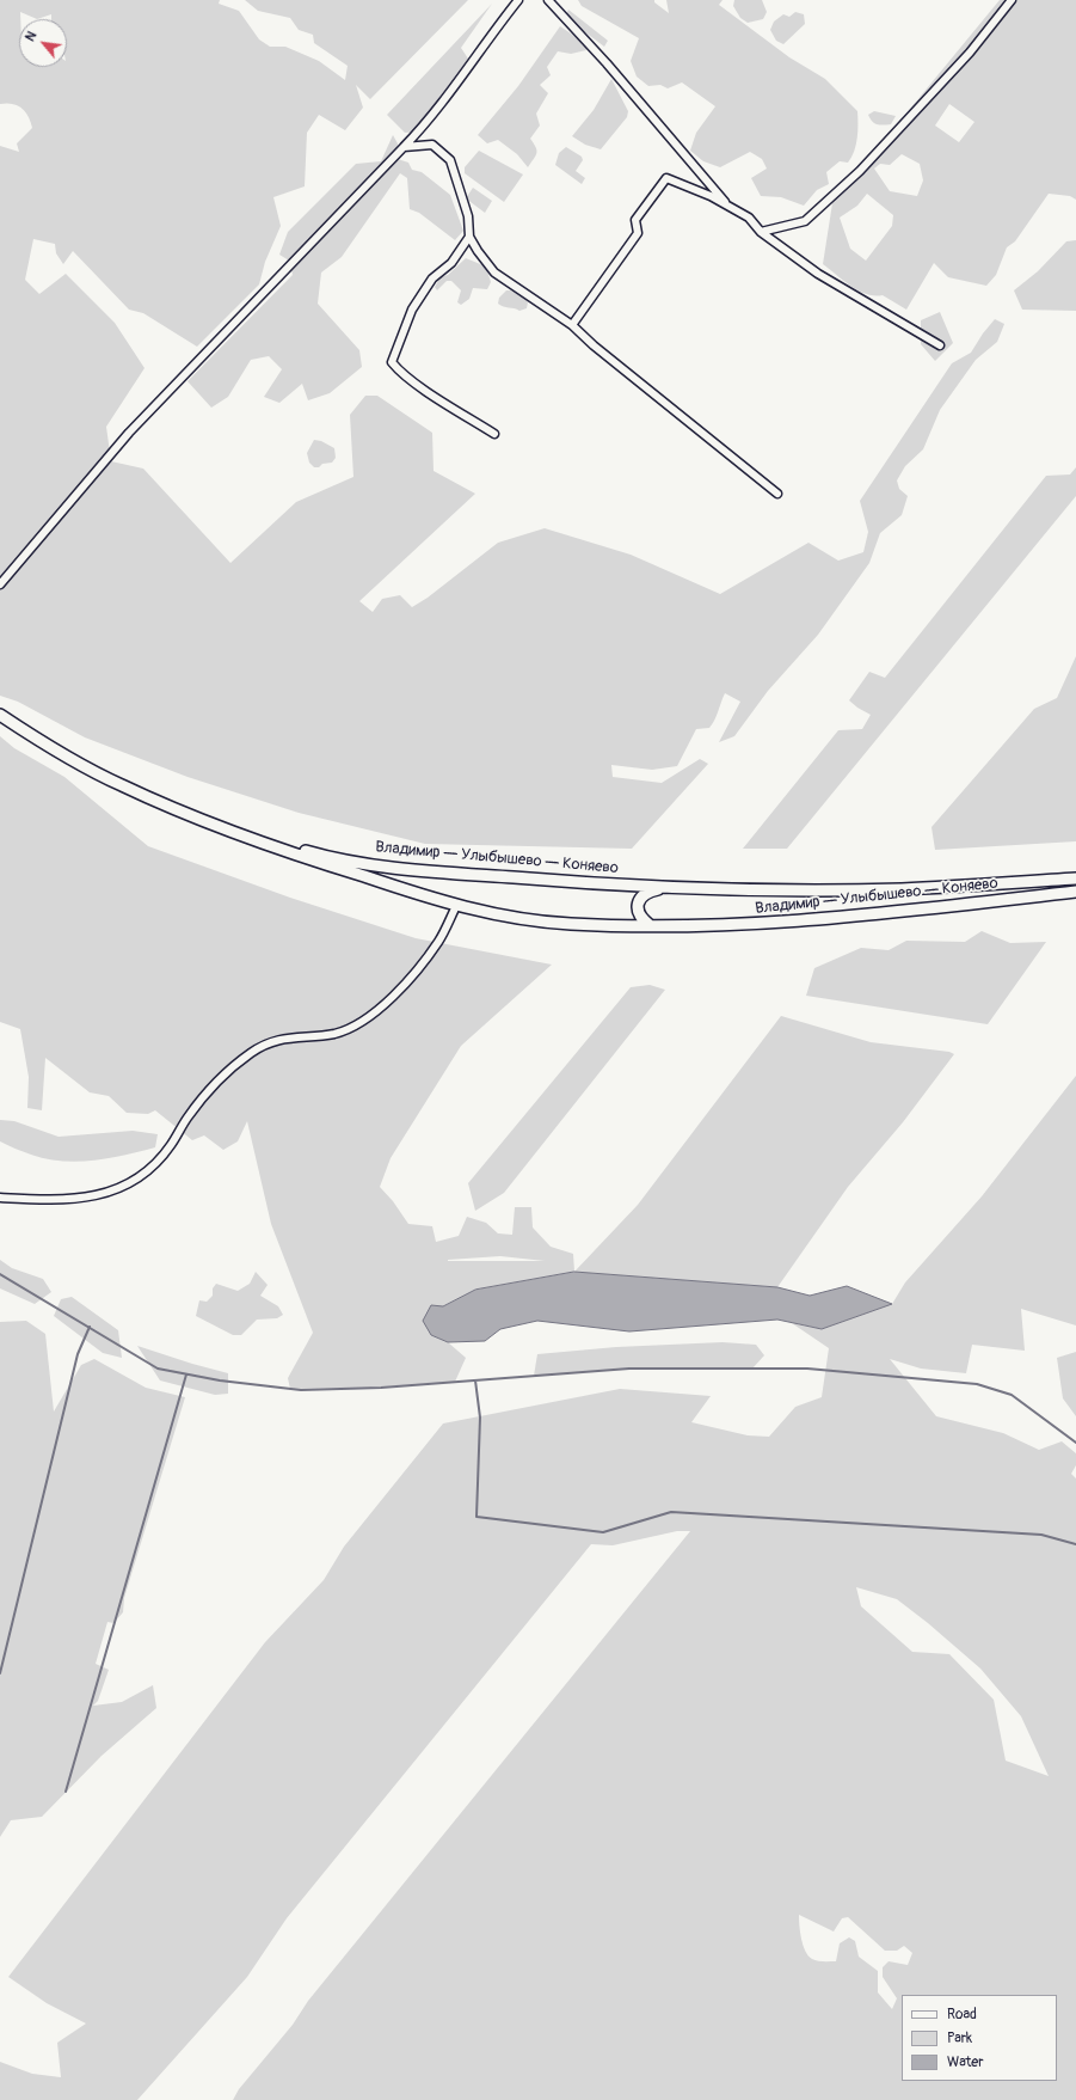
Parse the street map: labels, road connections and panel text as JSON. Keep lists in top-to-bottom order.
{
  "streets": {
    "main road": ["Владимир — Улыбышево — Коняево"]
  },
  "legend": ["Road", "Park", "Water"],
  "north": "top left"
}
